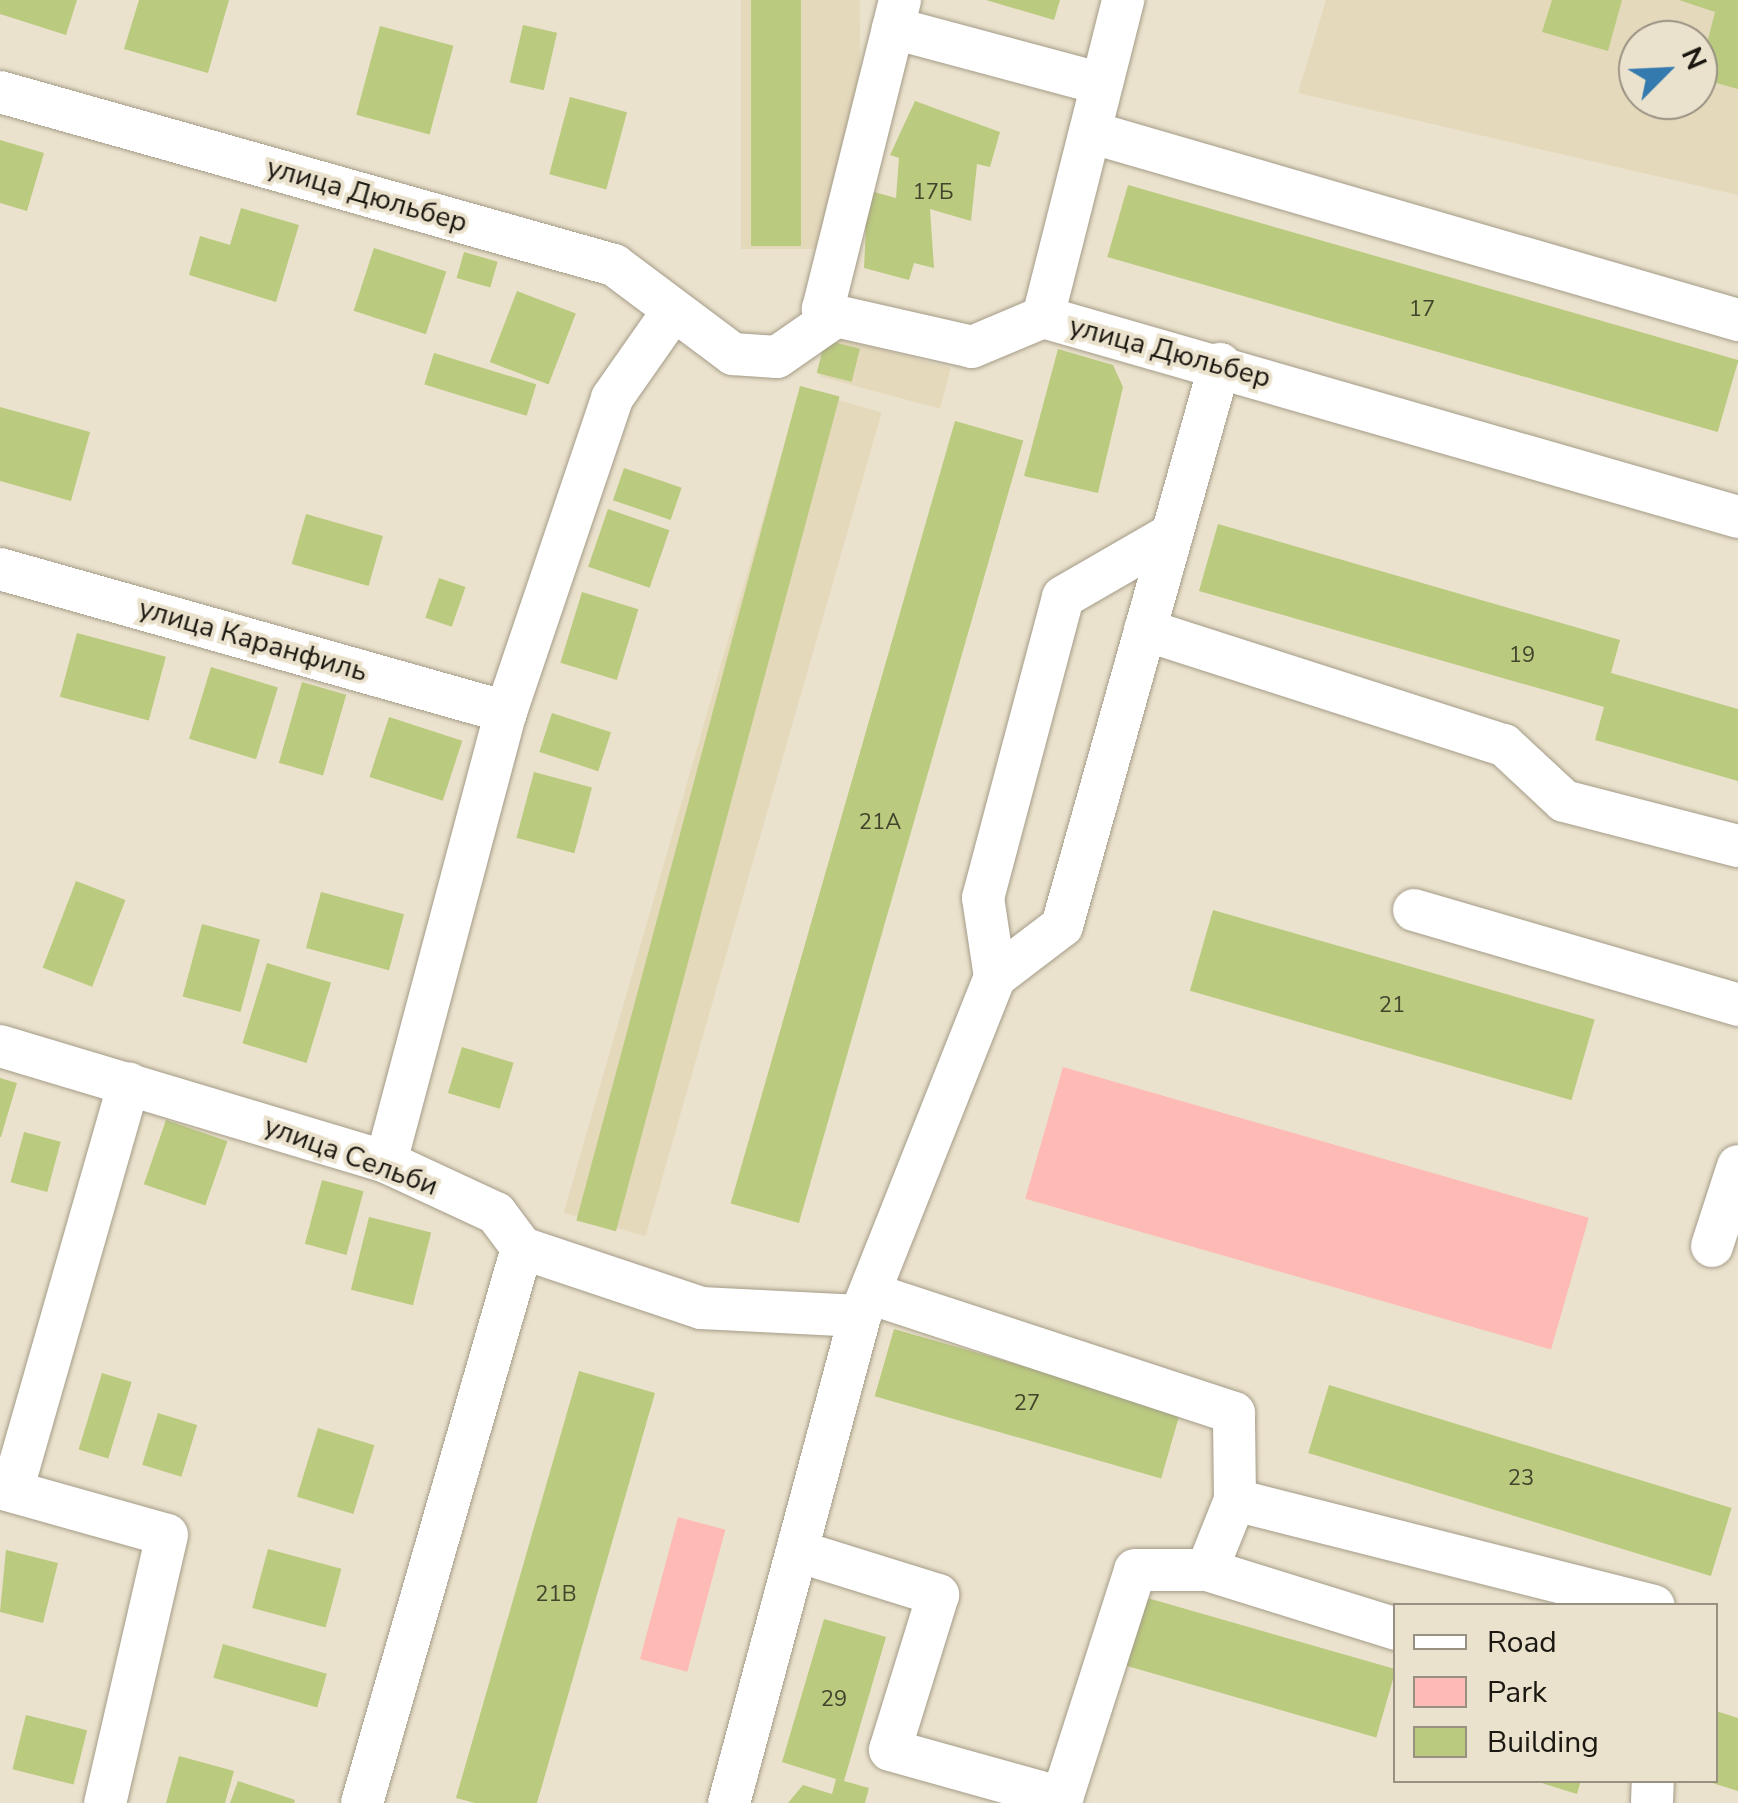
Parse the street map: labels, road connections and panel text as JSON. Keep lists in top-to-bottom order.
{
  "streets": {
    "street": ["улица Дюльбер", "улица Каранфиль", "улица Сельби"]
  },
  "house_numbers": [
    "17Б",
    "17",
    "19",
    "21А",
    "21",
    "27",
    "23",
    "21В",
    "29"
  ],
  "legend": ["Road", "Park", "Building"],
  "north": "top right"
}
